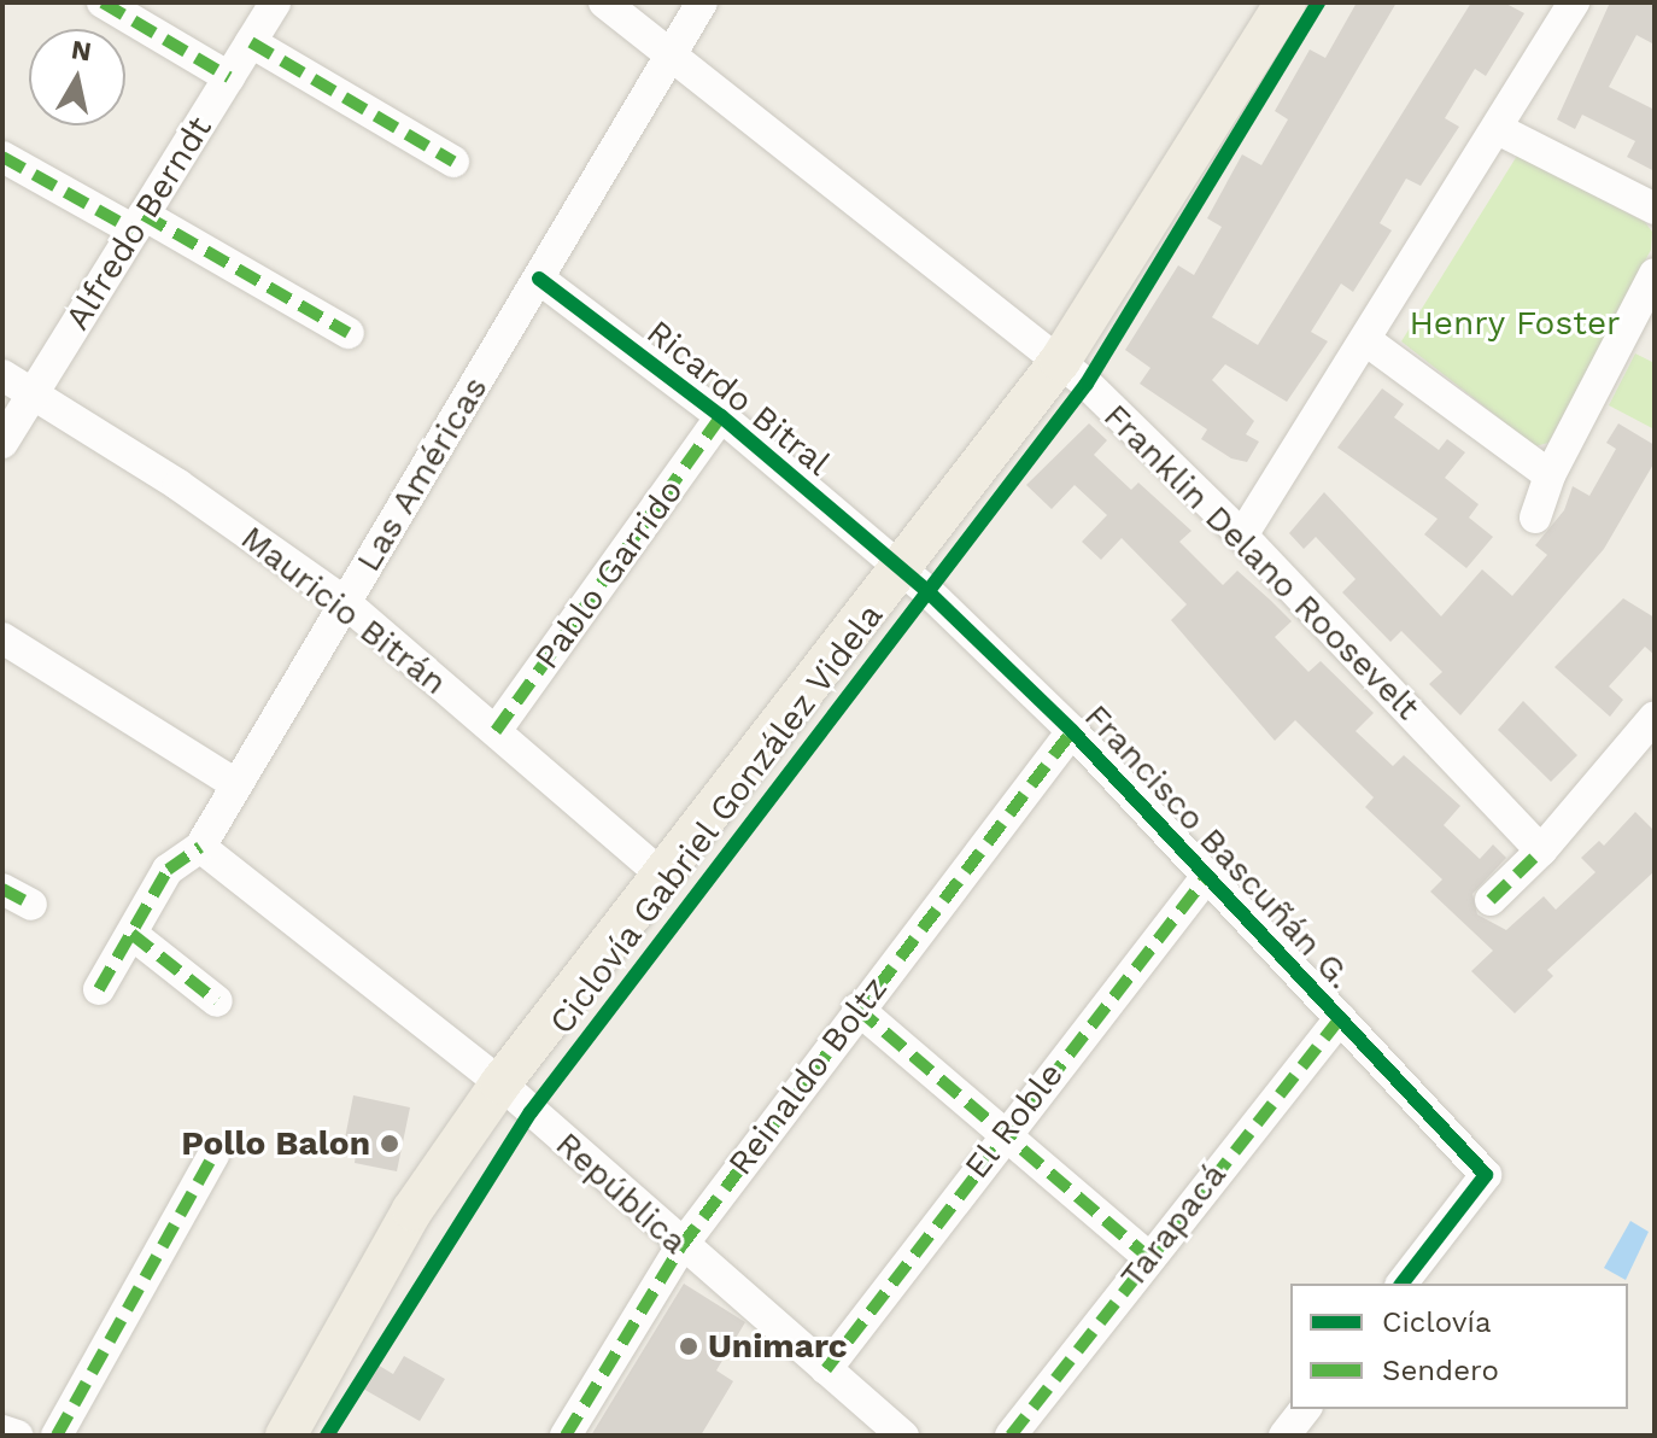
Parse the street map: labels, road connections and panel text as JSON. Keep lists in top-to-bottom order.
{
  "streets": {
    "street": [
      "Alfredo Berndt",
      "Ricardo Bitral",
      "Las Américas",
      "Franklin Delano Roosevelt",
      "Pablo Garrido",
      "Mauricio Bitrán",
      "Francisco Bascuñán G.",
      "Reinaldo Boltz",
      "El Roble",
      "República",
      "Tarapacá"
    ],
    "cycle path": ["Ciclovía Gabriel González Videla"]
  },
  "crossings": [
    ["Alfredo Berndt", "Mauricio Bitrán"],
    ["Ricardo Bitral", "Las Américas"],
    ["Ricardo Bitral", "Pablo Garrido"],
    ["Ricardo Bitral", "Francisco Bascuñán G."],
    ["Las Américas", "Franklin Delano Roosevelt"],
    ["Las Américas", "Mauricio Bitrán"],
    ["Las Américas", "República"],
    ["Pablo Garrido", "Mauricio Bitrán"],
    ["Francisco Bascuñán G.", "Reinaldo Boltz"],
    ["Francisco Bascuñán G.", "El Roble"],
    ["Francisco Bascuñán G.", "Tarapacá"],
    ["Reinaldo Boltz", "República"],
    ["El Roble", "República"]
  ],
  "parks": ["Henry Foster"],
  "places": ["Pollo Balon", "Unimarc"],
  "legend": ["Ciclovía", "Sendero"],
  "north": "top"
}
